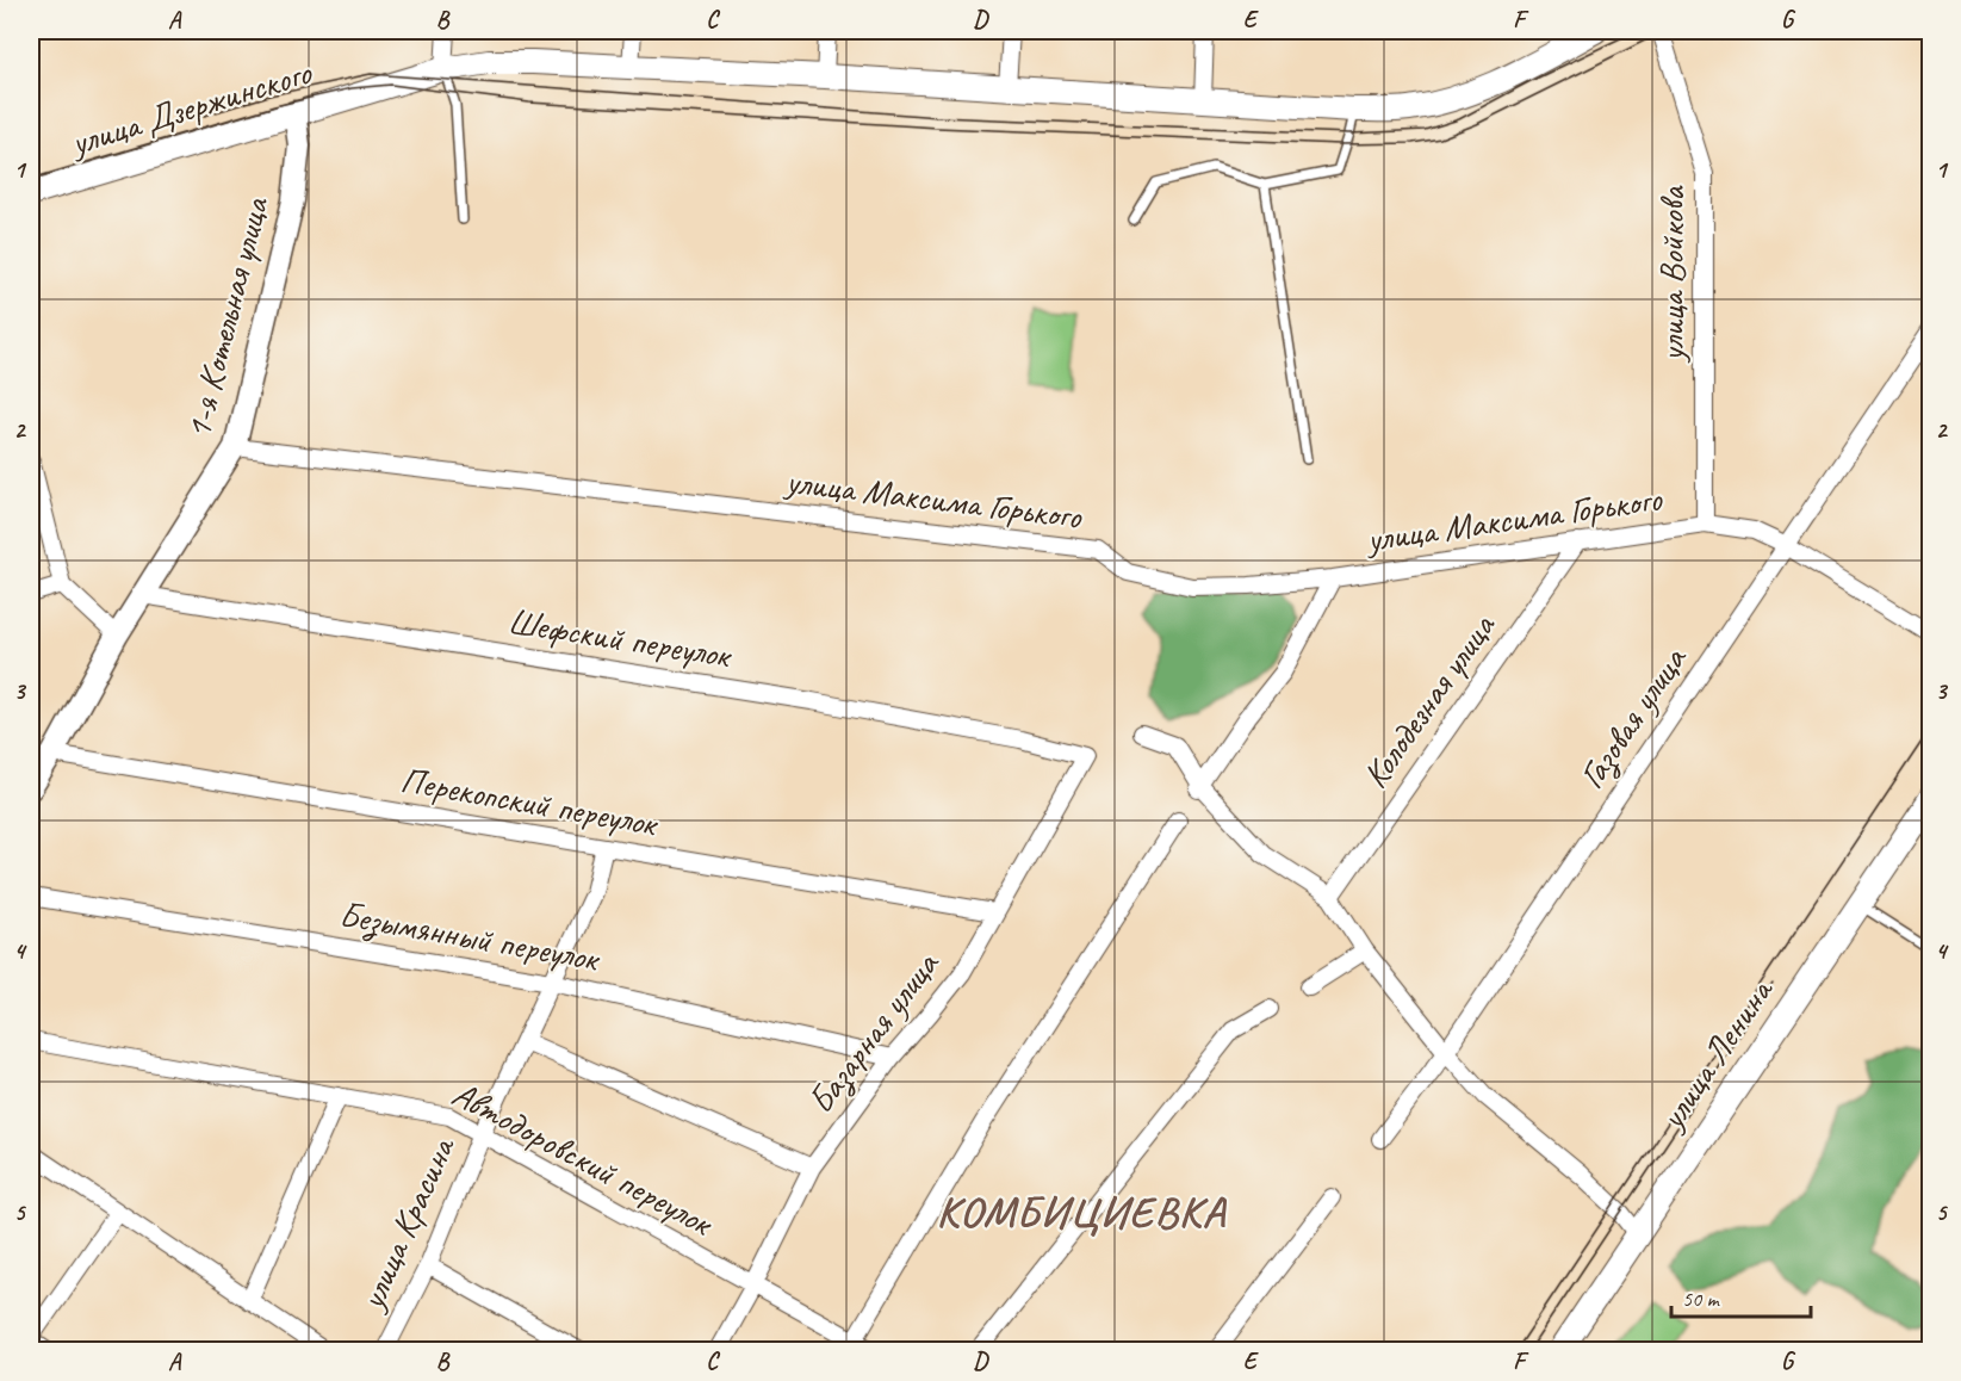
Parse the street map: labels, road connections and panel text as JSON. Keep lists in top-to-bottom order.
{
  "streets": {
    "main road": ["улица Дзержинского", "улица Ленина"],
    "street": [
      "улица Войкова",
      "1-я Котельная улица",
      "улица Максима Горького",
      "Шефский переулок",
      "Колодезная улица",
      "Газовая улица",
      "Перекопский переулок",
      "Безымянный переулок",
      "Базарная улица",
      "Автодоровский переулок",
      "улица Красина"
    ]
  },
  "crossings": [
    ["улица Дзержинского", "1-я Котельная улица"],
    ["улица Войкова", "улица Максима Горького"],
    ["1-я Котельная улица", "улица Максима Горького"],
    ["1-я Котельная улица", "Шефский переулок"],
    ["1-я Котельная улица", "Перекопский переулок"],
    ["улица Максима Горького", "Колодезная улица"],
    ["улица Максима Горького", "Газовая улица"],
    ["Шефский переулок", "Базарная улица"],
    ["Перекопский переулок", "Базарная улица"],
    ["Перекопский переулок", "улица Красина"],
    ["Безымянный переулок", "Базарная улица"],
    ["Безымянный переулок", "улица Красина"],
    ["Базарная улица", "Автодоровский переулок"],
    ["Автодоровский переулок", "улица Красина"]
  ],
  "districts": ["КОМБИЦИЕВКА"],
  "scale_bar": "50 m",
  "grid": {
    "columns": [
      "A",
      "B",
      "C",
      "D",
      "E",
      "F",
      "G"
    ],
    "rows": [
      "1",
      "2",
      "3",
      "4",
      "5"
    ]
  }
}
